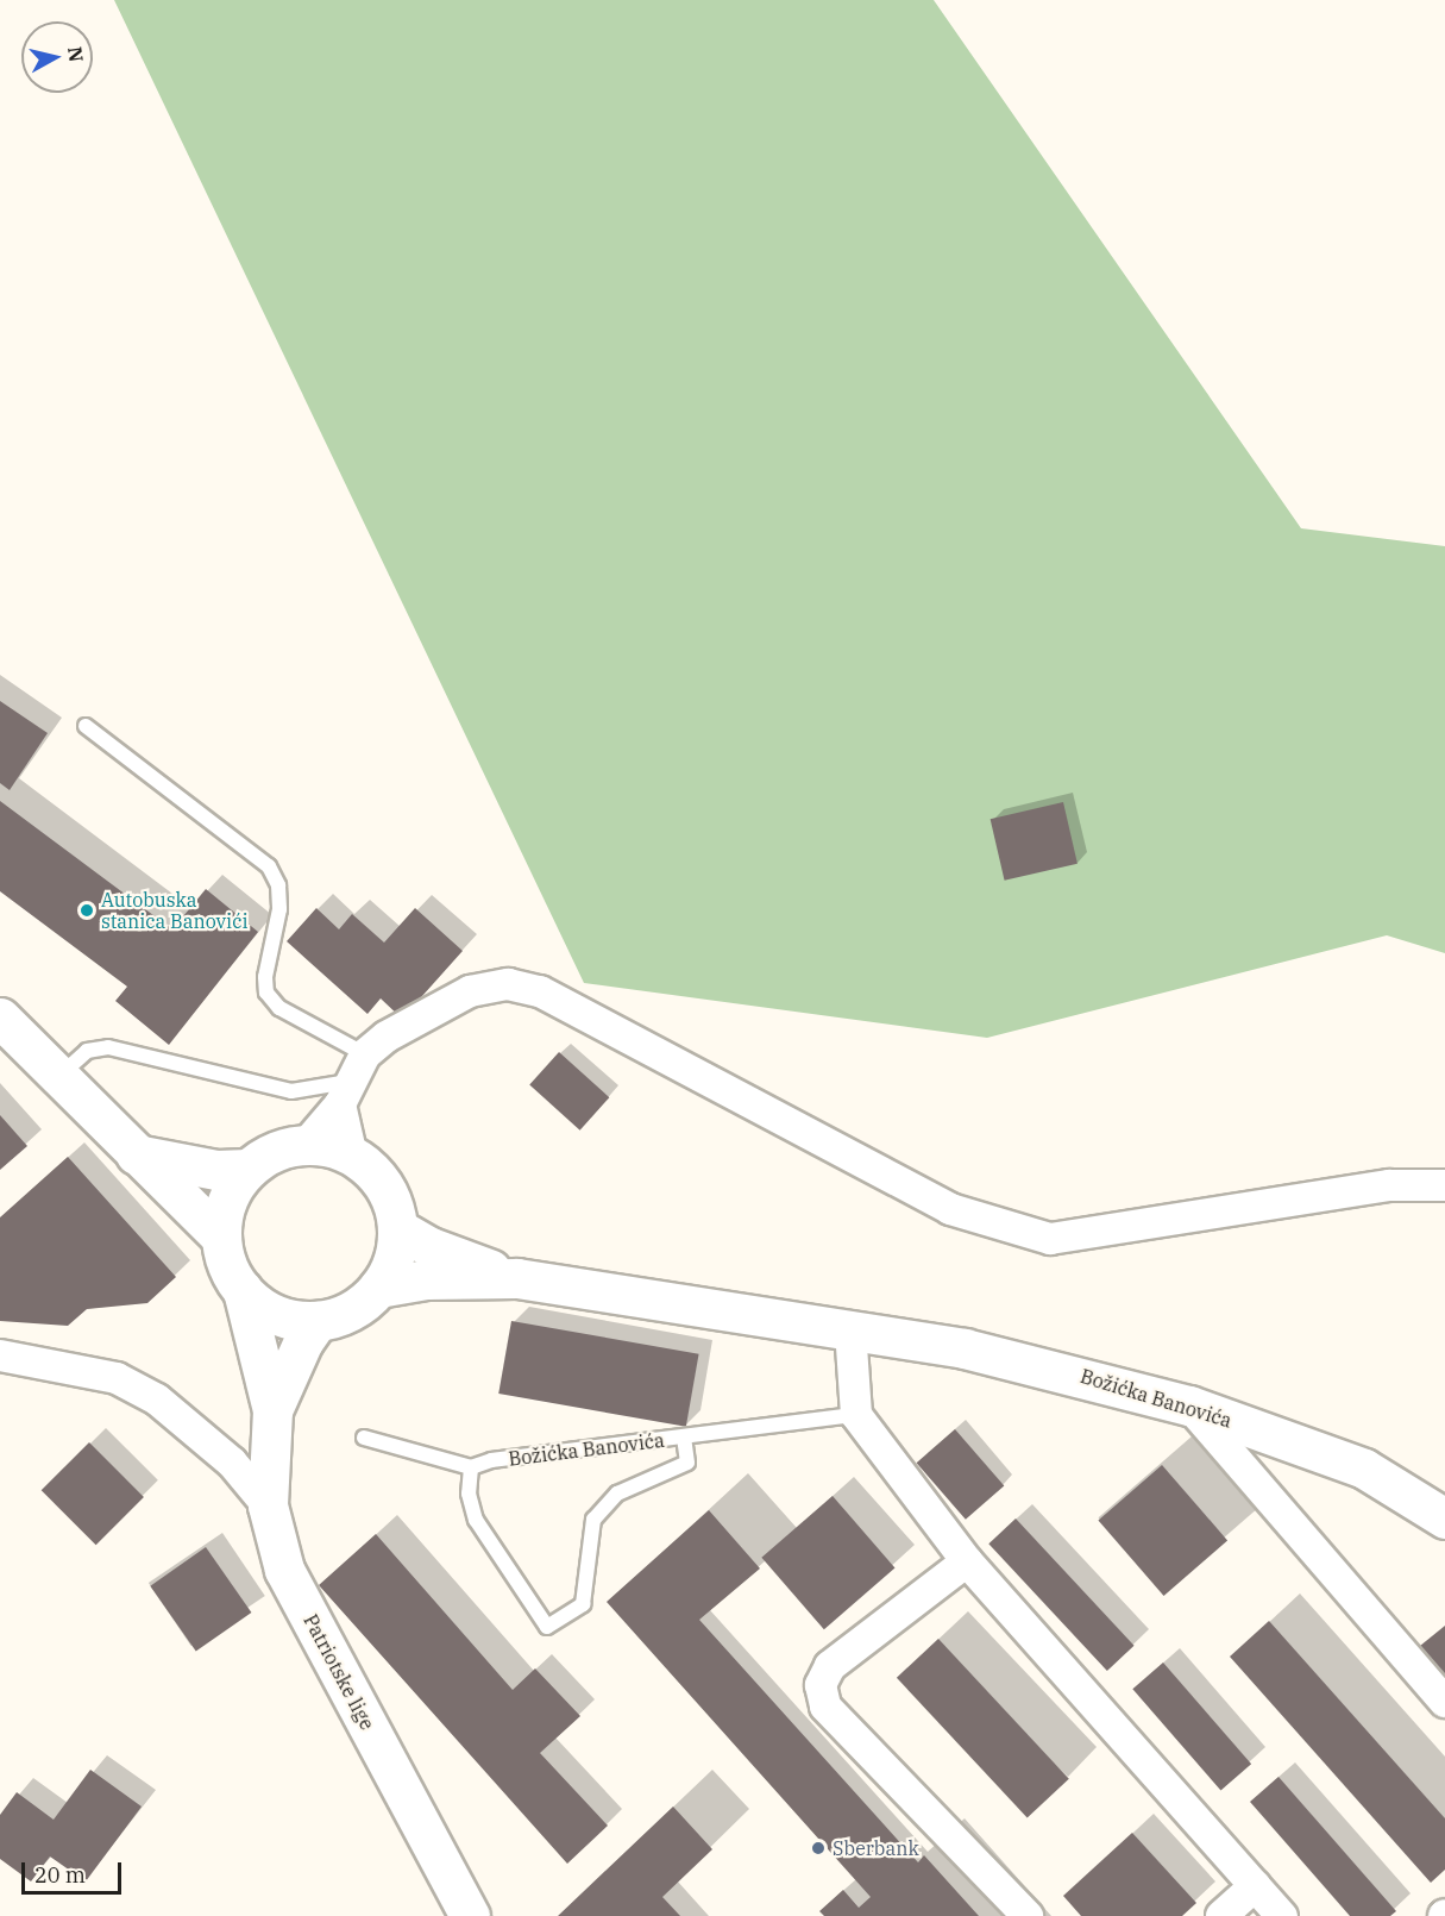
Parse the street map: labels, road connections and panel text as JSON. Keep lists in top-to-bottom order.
{
  "streets": {
    "main road": ["Božićka Banovića", "Patriotske lige"]
  },
  "places": ["Autobuska stanica Banovići", "Sberbank"],
  "scale_bar": "20 m",
  "north": "right"
}
